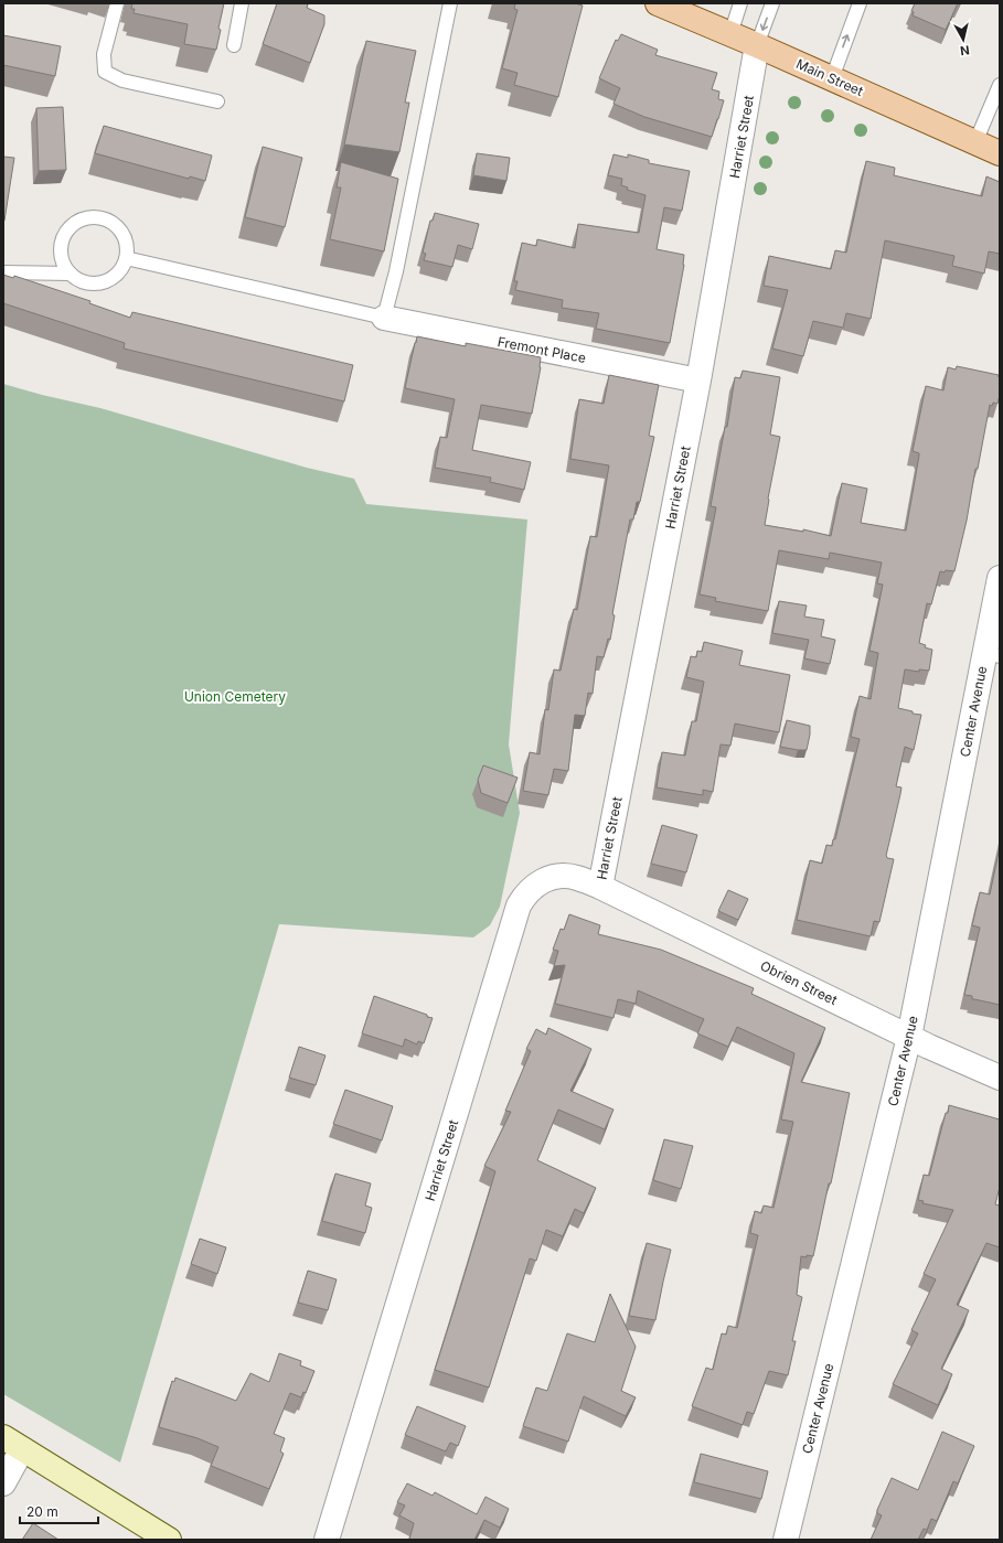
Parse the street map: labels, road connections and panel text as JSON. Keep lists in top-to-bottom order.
{
  "streets": {
    "main road": ["Main Street"],
    "street": [
      "Harriet Street",
      "Fremont Place",
      "Center Avenue",
      "Obrien Street"
    ]
  },
  "crossings": [
    ["Main Street", "Harriet Street"],
    ["Harriet Street", "Fremont Place"],
    ["Harriet Street", "Obrien Street"],
    ["Center Avenue", "Obrien Street"]
  ],
  "parks": ["Union Cemetery"],
  "scale_bar": "20 m",
  "north": "bottom"
}
